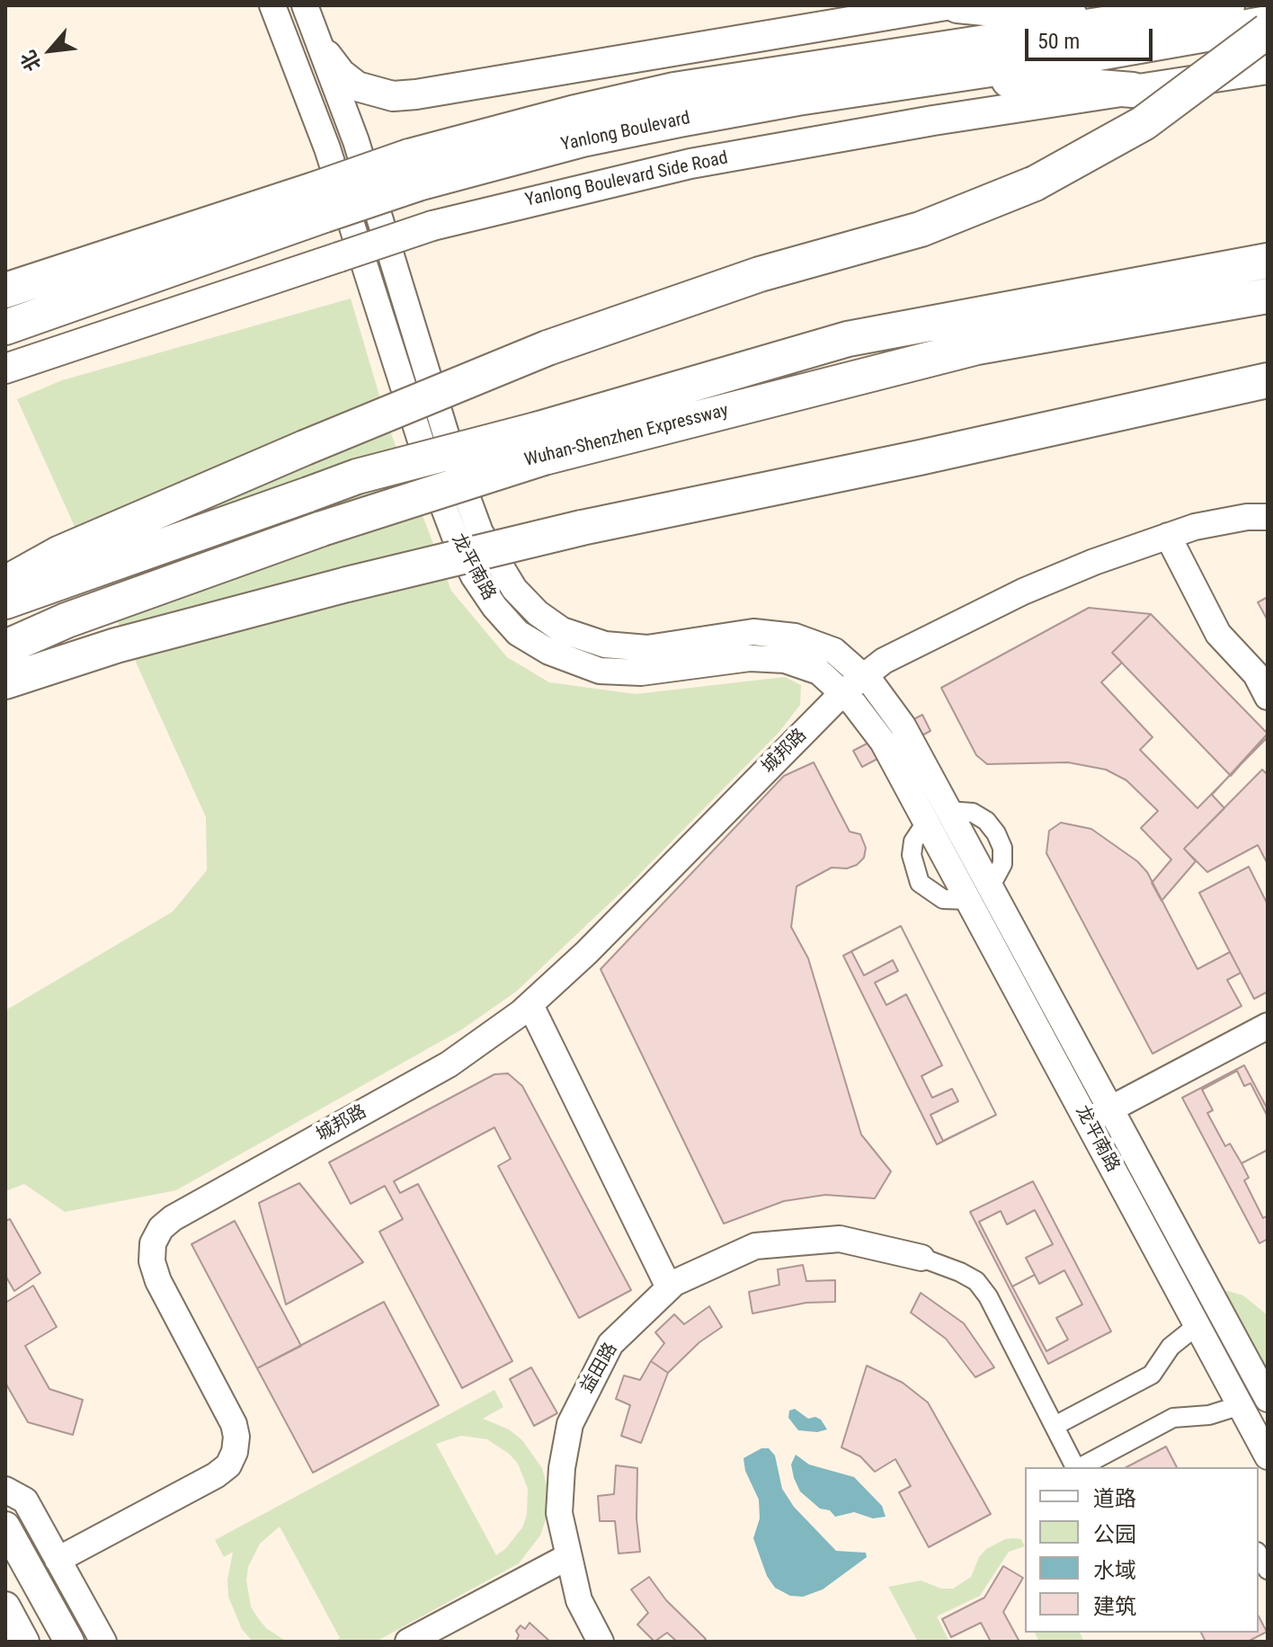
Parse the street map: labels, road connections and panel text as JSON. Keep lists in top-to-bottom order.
{
  "streets": {
    "highway": ["Yanlong Boulevard", "Wuhan-Shenzhen Expressway"],
    "main road": [
      "Yanlong Boulevard Side Road",
      "龙平南路",
      "城邦路",
      "益田路"
    ]
  },
  "crossings": [
    ["龙平南路", "城邦路"]
  ],
  "legend": [
    "道路",
    "公园",
    "水域",
    "建筑"
  ],
  "scale_bar": "50 m",
  "north": "bottom left"
}
